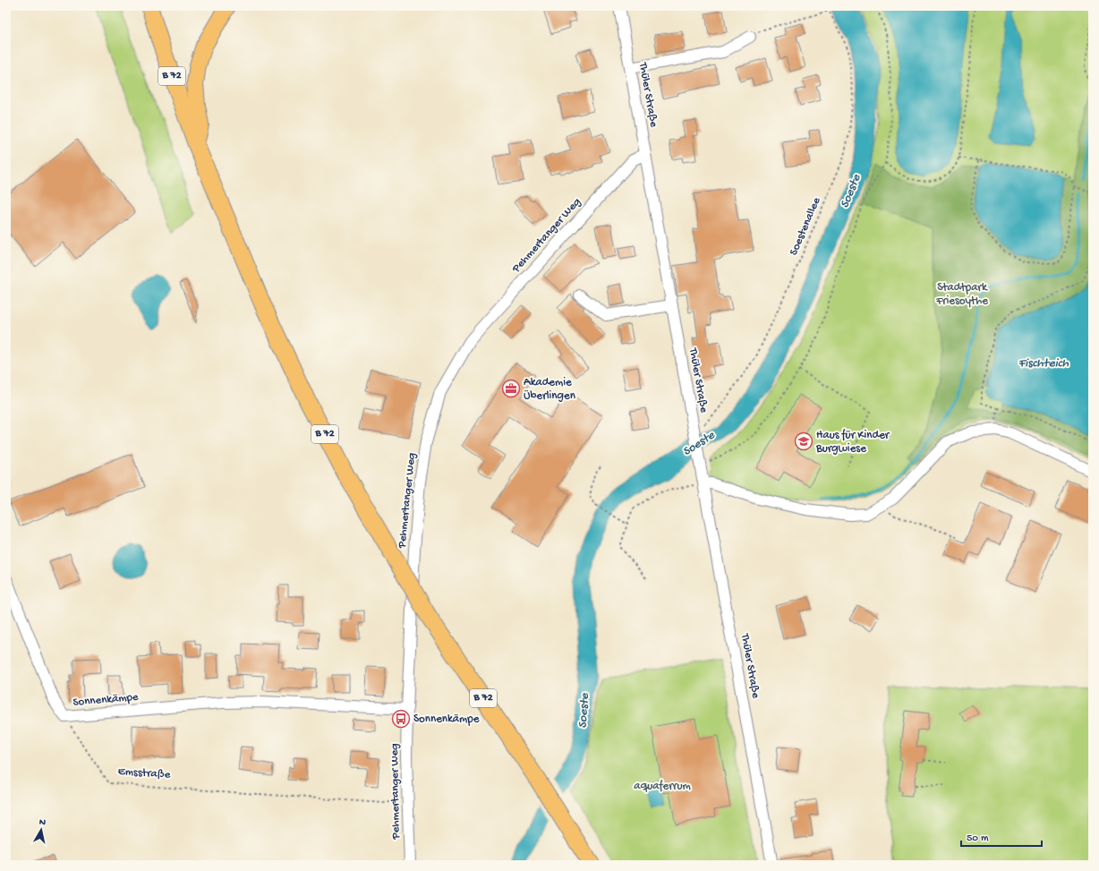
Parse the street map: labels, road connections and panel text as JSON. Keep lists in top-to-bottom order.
{
  "streets": {
    "highway": ["B 72"],
    "street": ["Thüler Straße", "Pehmertanger Weg", "Sonnenkämpe"],
    "path": ["Soestenallee", "Emsstraße"]
  },
  "crossings": [
    ["Thüler Straße", "Soestenallee"],
    ["Thüler Straße", "Pehmertanger Weg"],
    ["Pehmertanger Weg", "Sonnenkämpe"],
    ["Pehmertanger Weg", "Emsstraße"],
    ["Sonnenkämpe", "Emsstraße"]
  ],
  "water": ["Soeste", "Fischteich"],
  "parks": ["Stadtpark Friesoythe", "aquaferrum"],
  "places": {
    "office": ["Akademie Überlingen"],
    "school or university": ["Haus für Kinder Burgwiese"],
    "bus stop": ["Sonnenkämpe"]
  },
  "scale_bar": "50 m",
  "north": "top"
}
